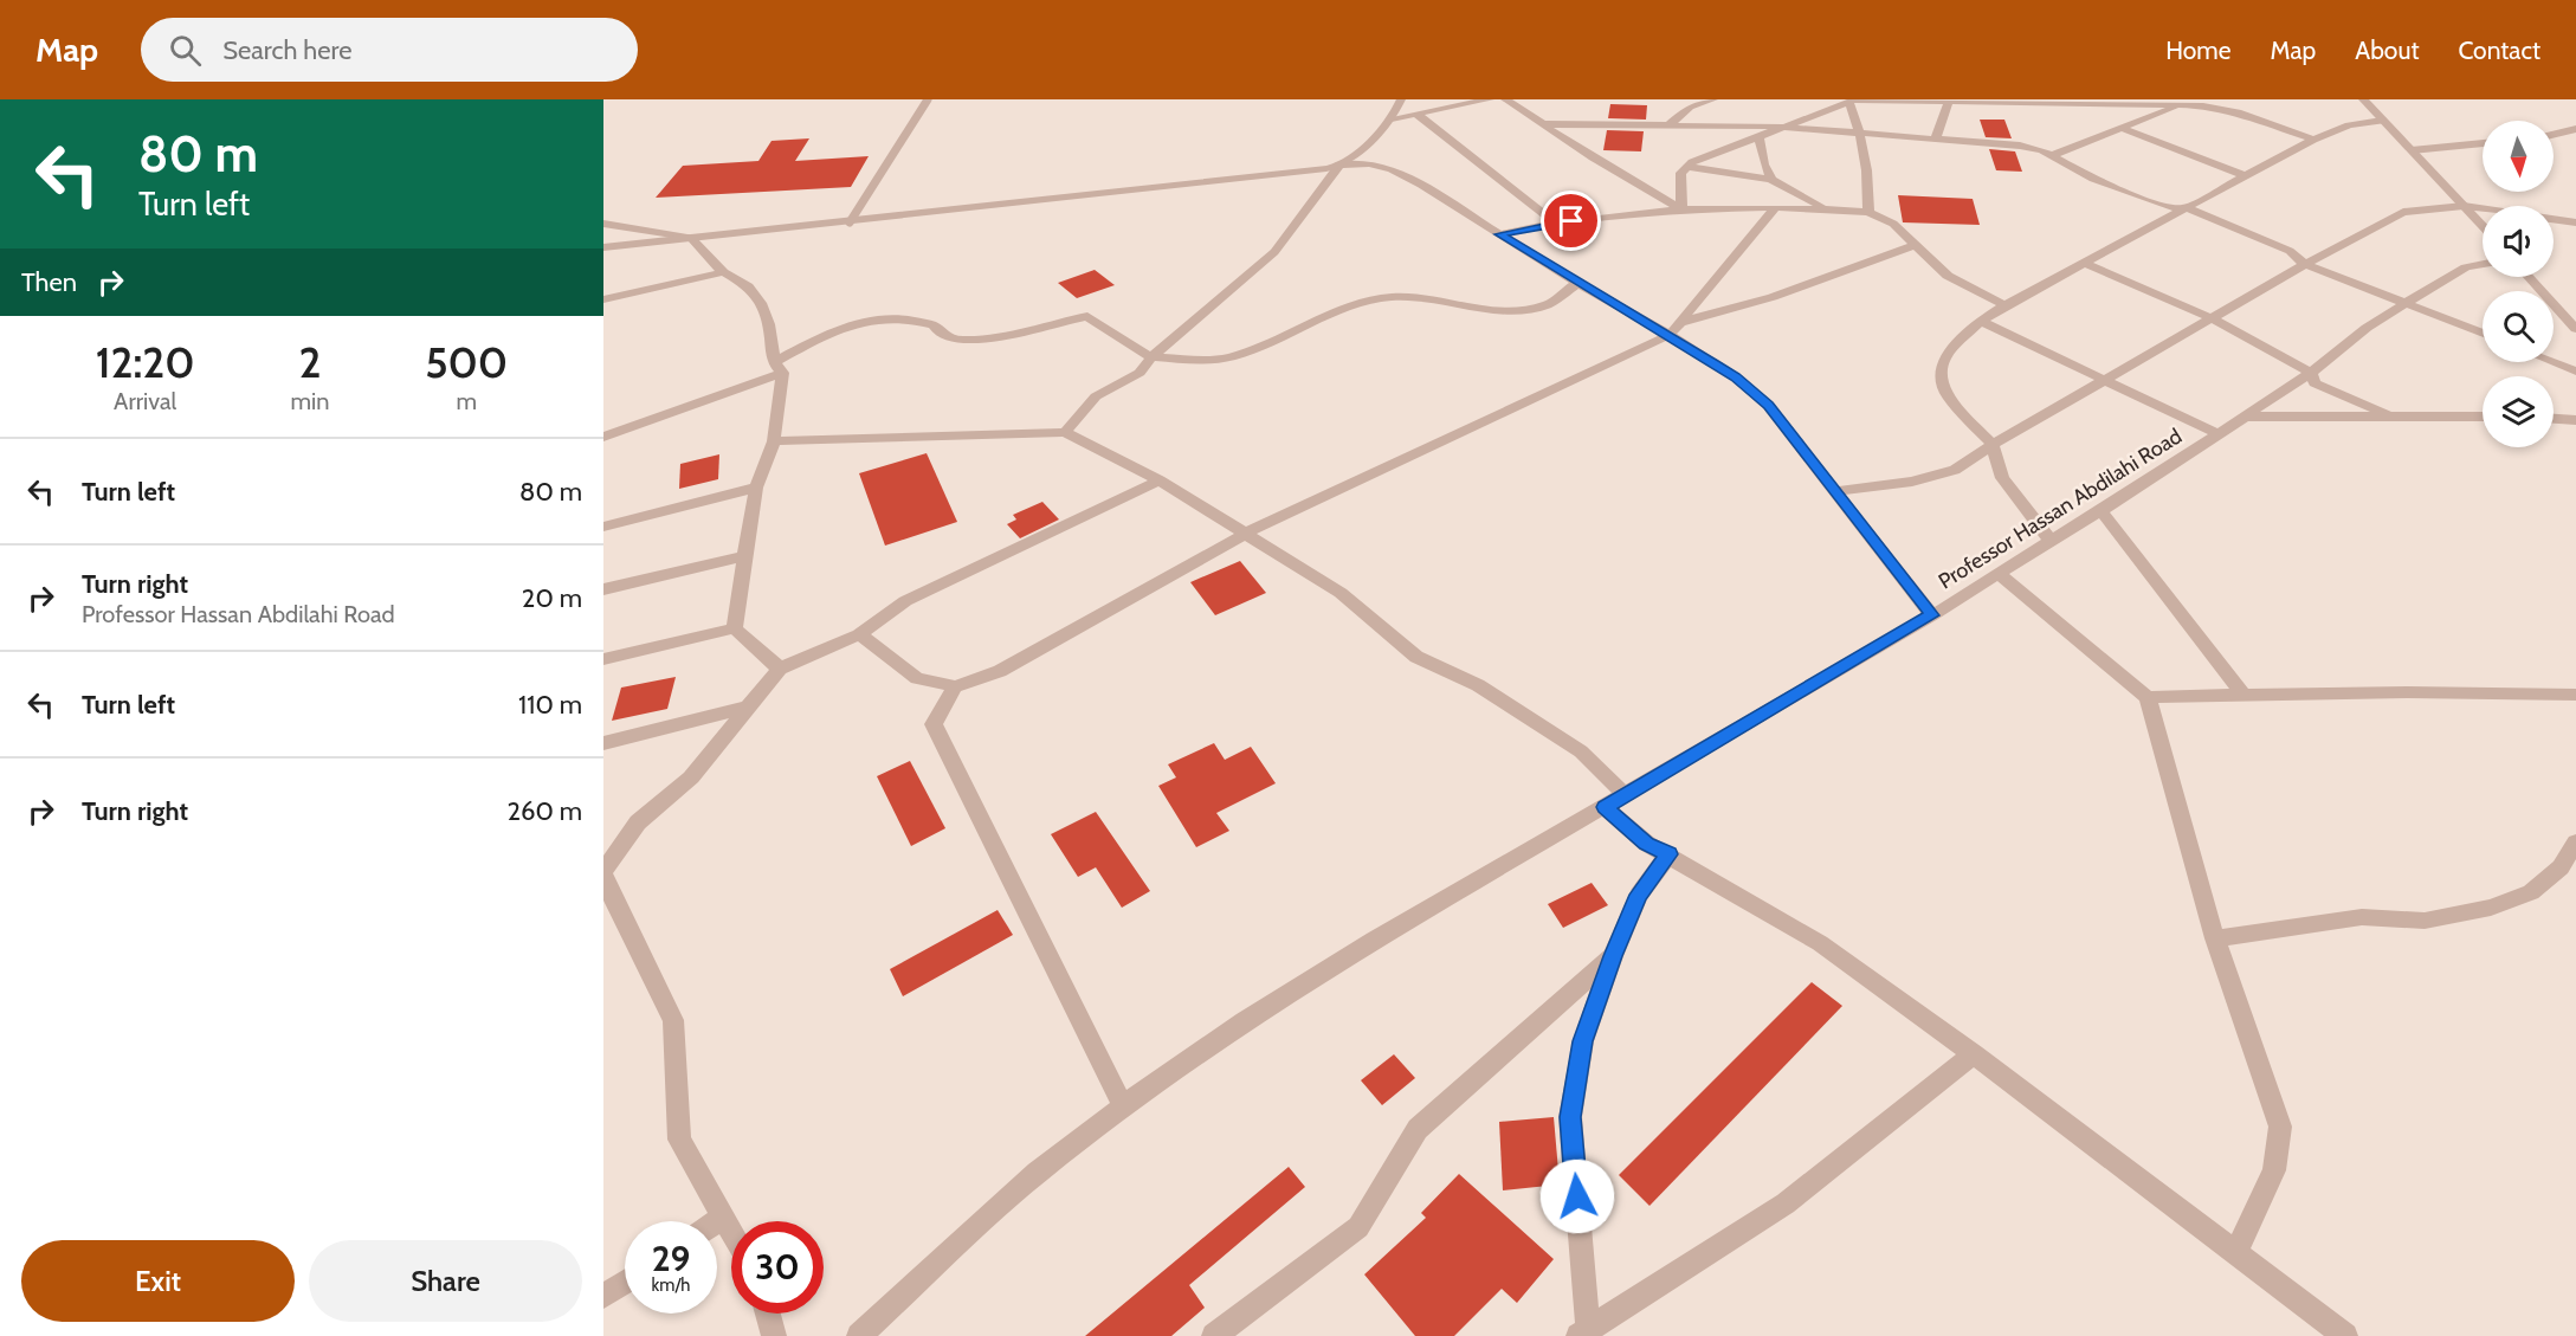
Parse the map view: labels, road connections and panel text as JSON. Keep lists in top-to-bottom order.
{
  "streets": {
    "street": ["Professor Hassan Abdilahi Road"]
  },
  "north": "bottom",
  "page": {
    "header": "Map",
    "search": "Search here",
    "nav": [
      "Home",
      "Map",
      "About",
      "Contact"
    ],
    "turn": ["80 m", "Turn left"],
    "then": "Then",
    "eta": [
      "12:20",
      "Arrival",
      "2",
      "min",
      "500",
      "m"
    ],
    "list": [
      {
        "name": "Turn left",
        "value": "80 m"
      },
      {
        "name": "Turn right",
        "note": "Professor Hassan Abdilahi Road",
        "value": "20 m"
      },
      {
        "name": "Turn left",
        "value": "110 m"
      },
      {
        "name": "Turn right",
        "value": "260 m"
      }
    ],
    "speed": "29 km/h",
    "limit": "30",
    "buttons": ["Exit", "Share"]
  }
}
